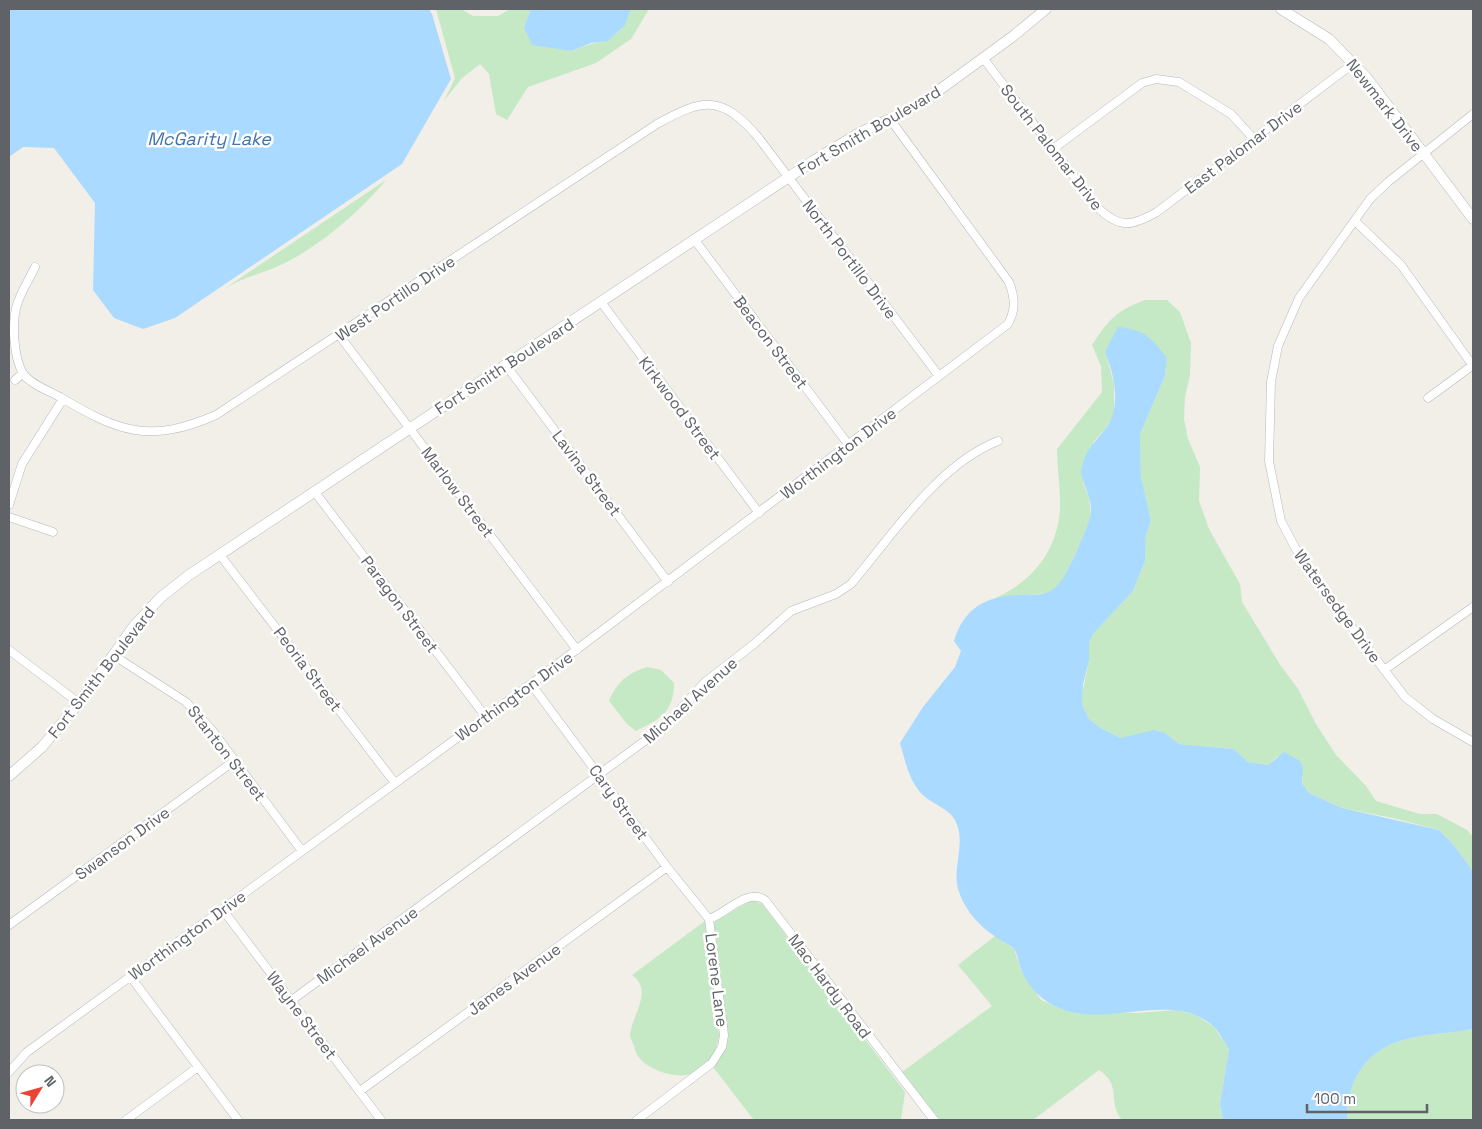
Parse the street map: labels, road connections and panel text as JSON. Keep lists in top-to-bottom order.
{
  "streets": {
    "street": [
      "Newmark Drive",
      "Fort Smith Boulevard",
      "South Palomar Drive",
      "East Palomar Drive",
      "North Portillo Drive",
      "West Portillo Drive",
      "Beacon Street",
      "Kirkwood Street",
      "Worthington Drive",
      "Lavina Street",
      "Marlow Street",
      "Paragon Street",
      "Watersedge Drive",
      "Peoria Street",
      "Michael Avenue",
      "Stanton Street",
      "Cary Street",
      "Swanson Drive",
      "James Avenue",
      "Lorene Lane",
      "Mac Hardy Road",
      "Wayne Street"
    ]
  },
  "crossings": [
    ["Newmark Drive", "East Palomar Drive"],
    ["Newmark Drive", "Watersedge Drive"],
    ["Fort Smith Boulevard", "South Palomar Drive"],
    ["Fort Smith Boulevard", "North Portillo Drive"],
    ["Fort Smith Boulevard", "Beacon Street"],
    ["Fort Smith Boulevard", "Kirkwood Street"],
    ["Fort Smith Boulevard", "Worthington Drive"],
    ["Fort Smith Boulevard", "Lavina Street"],
    ["Fort Smith Boulevard", "Marlow Street"],
    ["Fort Smith Boulevard", "Paragon Street"],
    ["Fort Smith Boulevard", "Peoria Street"],
    ["Fort Smith Boulevard", "Stanton Street"],
    ["South Palomar Drive", "East Palomar Drive"],
    ["North Portillo Drive", "West Portillo Drive"],
    ["North Portillo Drive", "Worthington Drive"],
    ["West Portillo Drive", "Marlow Street"],
    ["Beacon Street", "Worthington Drive"],
    ["Kirkwood Street", "Worthington Drive"],
    ["Worthington Drive", "Lavina Street"],
    ["Worthington Drive", "Marlow Street"],
    ["Worthington Drive", "Paragon Street"],
    ["Worthington Drive", "Peoria Street"],
    ["Worthington Drive", "Stanton Street"],
    ["Worthington Drive", "Cary Street"],
    ["Worthington Drive", "Wayne Street"],
    ["Michael Avenue", "Cary Street"],
    ["Michael Avenue", "Wayne Street"],
    ["Stanton Street", "Swanson Drive"],
    ["Cary Street", "James Avenue"],
    ["Cary Street", "Lorene Lane"],
    ["Cary Street", "Mac Hardy Road"],
    ["James Avenue", "Wayne Street"],
    ["Lorene Lane", "Mac Hardy Road"]
  ],
  "water": ["McGarity Lake"],
  "scale_bar": "100 m",
  "north": "top right"
}
